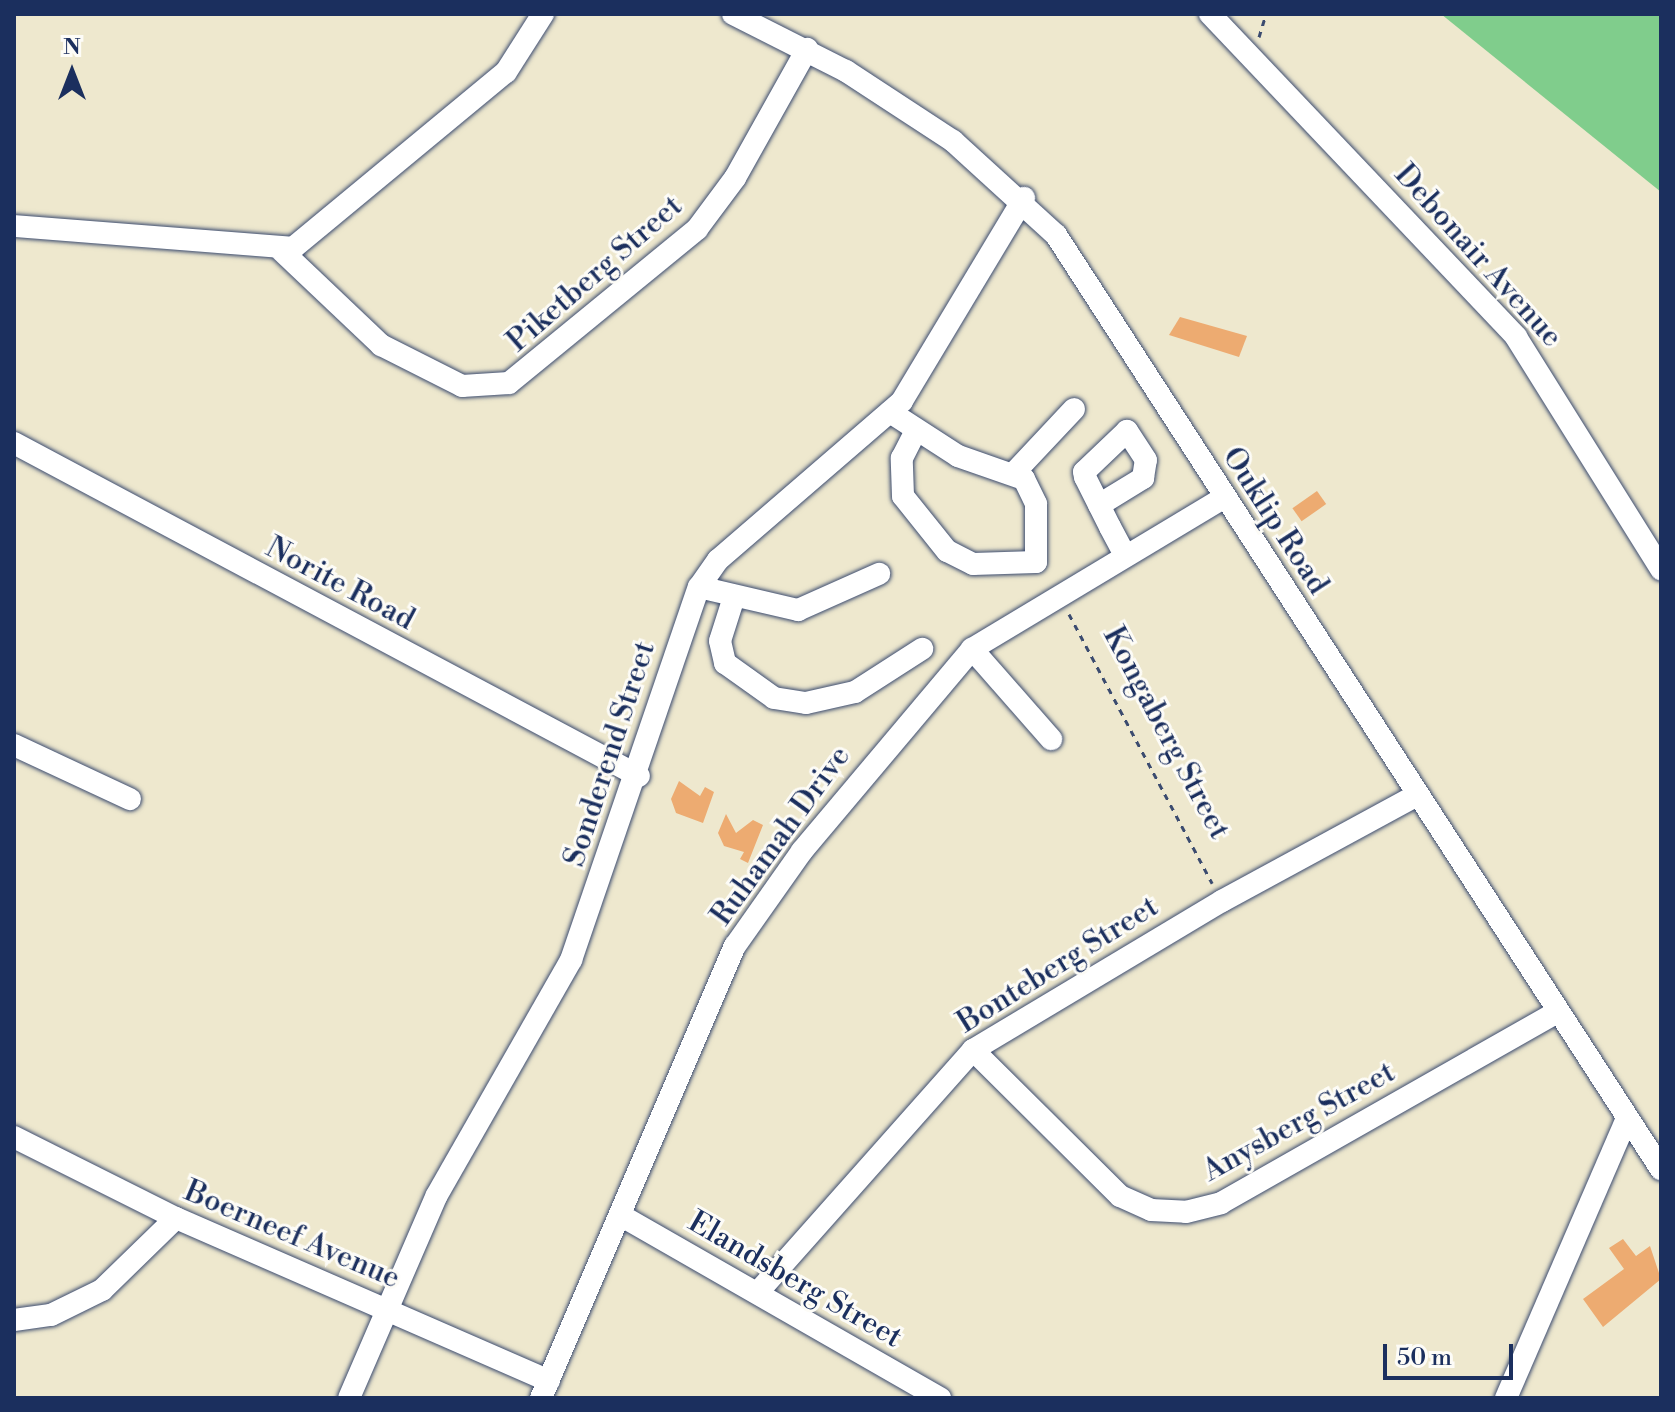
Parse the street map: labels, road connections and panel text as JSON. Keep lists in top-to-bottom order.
{
  "streets": {
    "street": [
      "Debonair Avenue",
      "Piketberg Street",
      "Ouklip Road",
      "Norite Road",
      "Sonderend Street",
      "Ruhamah Drive",
      "Bonteberg Street",
      "Anysberg Street",
      "Boerneef Avenue",
      "Elandsberg Street"
    ],
    "path": ["Kongaberg Street"]
  },
  "crossings": [
    ["Piketberg Street", "Ouklip Road"],
    ["Ouklip Road", "Sonderend Street"],
    ["Ouklip Road", "Ruhamah Drive"],
    ["Ouklip Road", "Bonteberg Street"],
    ["Ouklip Road", "Anysberg Street"],
    ["Norite Road", "Sonderend Street"],
    ["Kongaberg Street", "Ruhamah Drive"],
    ["Kongaberg Street", "Bonteberg Street"],
    ["Sonderend Street", "Boerneef Avenue"],
    ["Ruhamah Drive", "Boerneef Avenue"],
    ["Ruhamah Drive", "Elandsberg Street"],
    ["Bonteberg Street", "Anysberg Street"],
    ["Bonteberg Street", "Elandsberg Street"]
  ],
  "scale_bar": "50 m",
  "north": "top"
}
